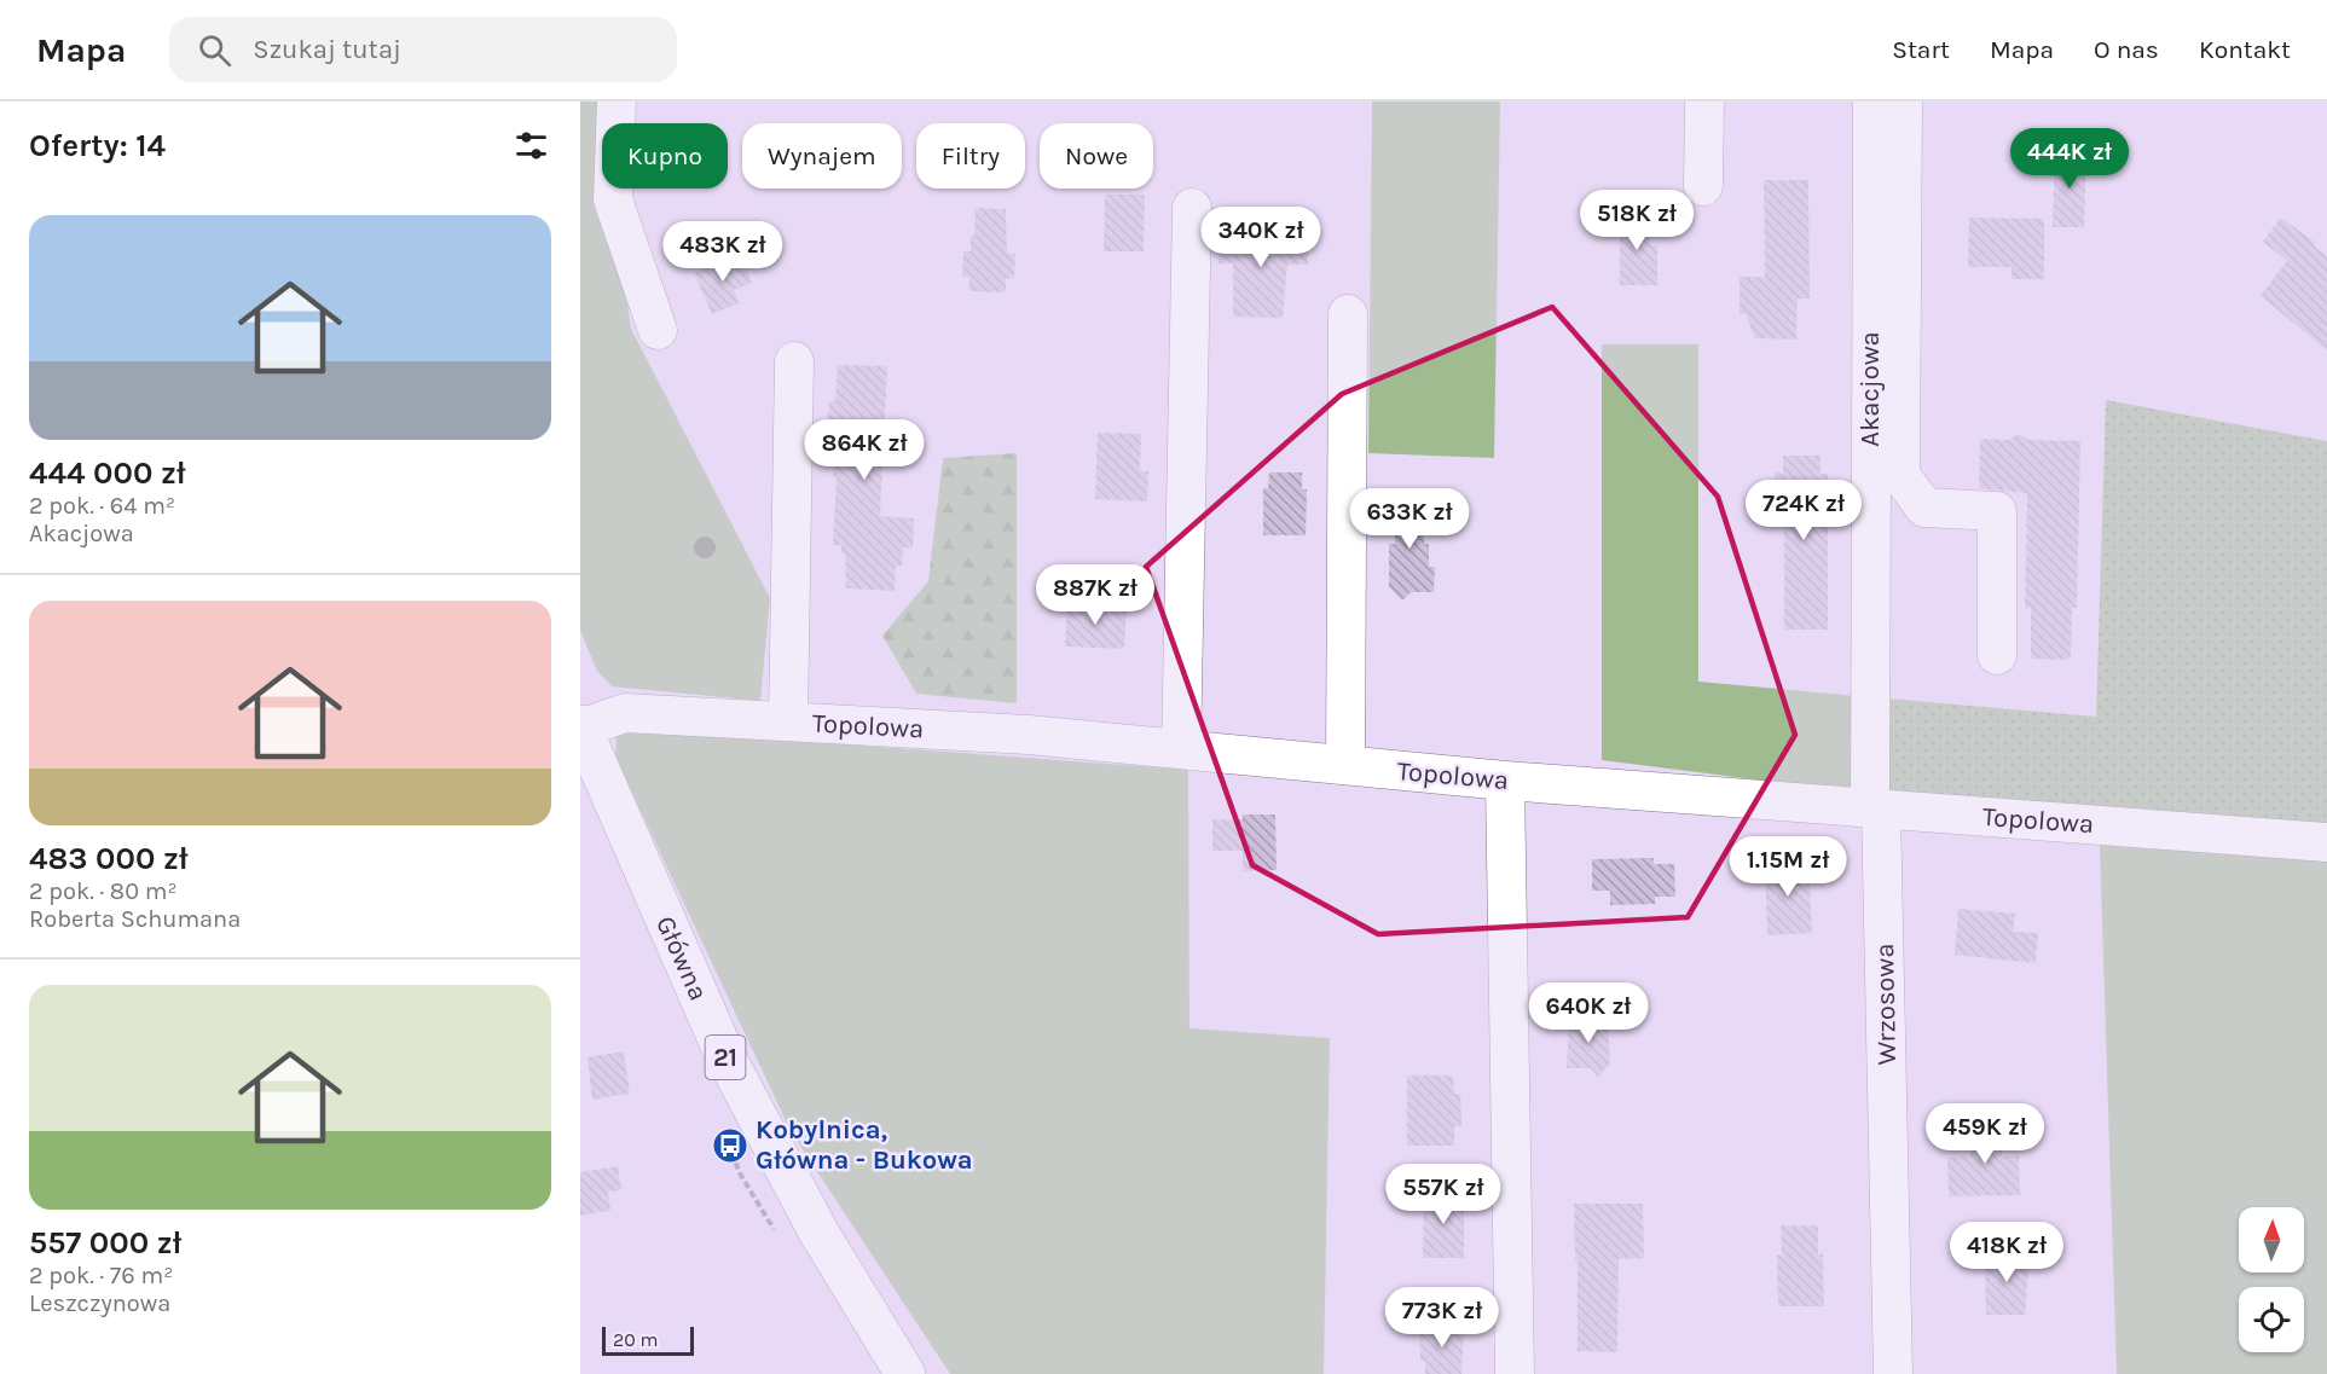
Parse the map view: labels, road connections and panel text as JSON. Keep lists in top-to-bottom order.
{
  "streets": {
    "main road": ["Główna", "21"],
    "street": ["Akacjowa", "Topolowa", "Wrzosowa"]
  },
  "crossings": [
    ["Akacjowa", "Topolowa"],
    ["Akacjowa", "Wrzosowa"],
    ["Topolowa", "Główna"],
    ["Topolowa", "Wrzosowa"]
  ],
  "places": {
    "bus stop": ["Kobylnica, Główna - Bukowa"]
  },
  "scale_bar": "20 m",
  "north": "top",
  "page": {
    "header": "Mapa",
    "search": "Szukaj tutaj",
    "nav": [
      "Start",
      "Mapa",
      "O nas",
      "Kontakt"
    ],
    "heading": "Oferty: 14",
    "chip": [
      "Kupno",
      "Wynajem",
      "Filtry",
      "Nowe"
    ],
    "price": [
      "444K zł",
      "518K zł",
      "340K zł",
      "483K zł",
      "864K zł",
      "724K zł",
      "633K zł",
      "887K zł",
      "1.15M zł",
      "640K zł",
      "459K zł",
      "557K zł",
      "418K zł",
      "773K zł"
    ],
    "list": [
      {
        "name": "444 000 zł",
        "note": "2 pok. · 64 m² · Akacjowa"
      },
      {
        "name": "483 000 zł",
        "note": "2 pok. · 80 m² · Roberta Schumana"
      },
      {
        "name": "557 000 zł",
        "note": "2 pok. · 76 m² · Leszczynowa"
      }
    ],
    "scale": "20 m"
  }
}
